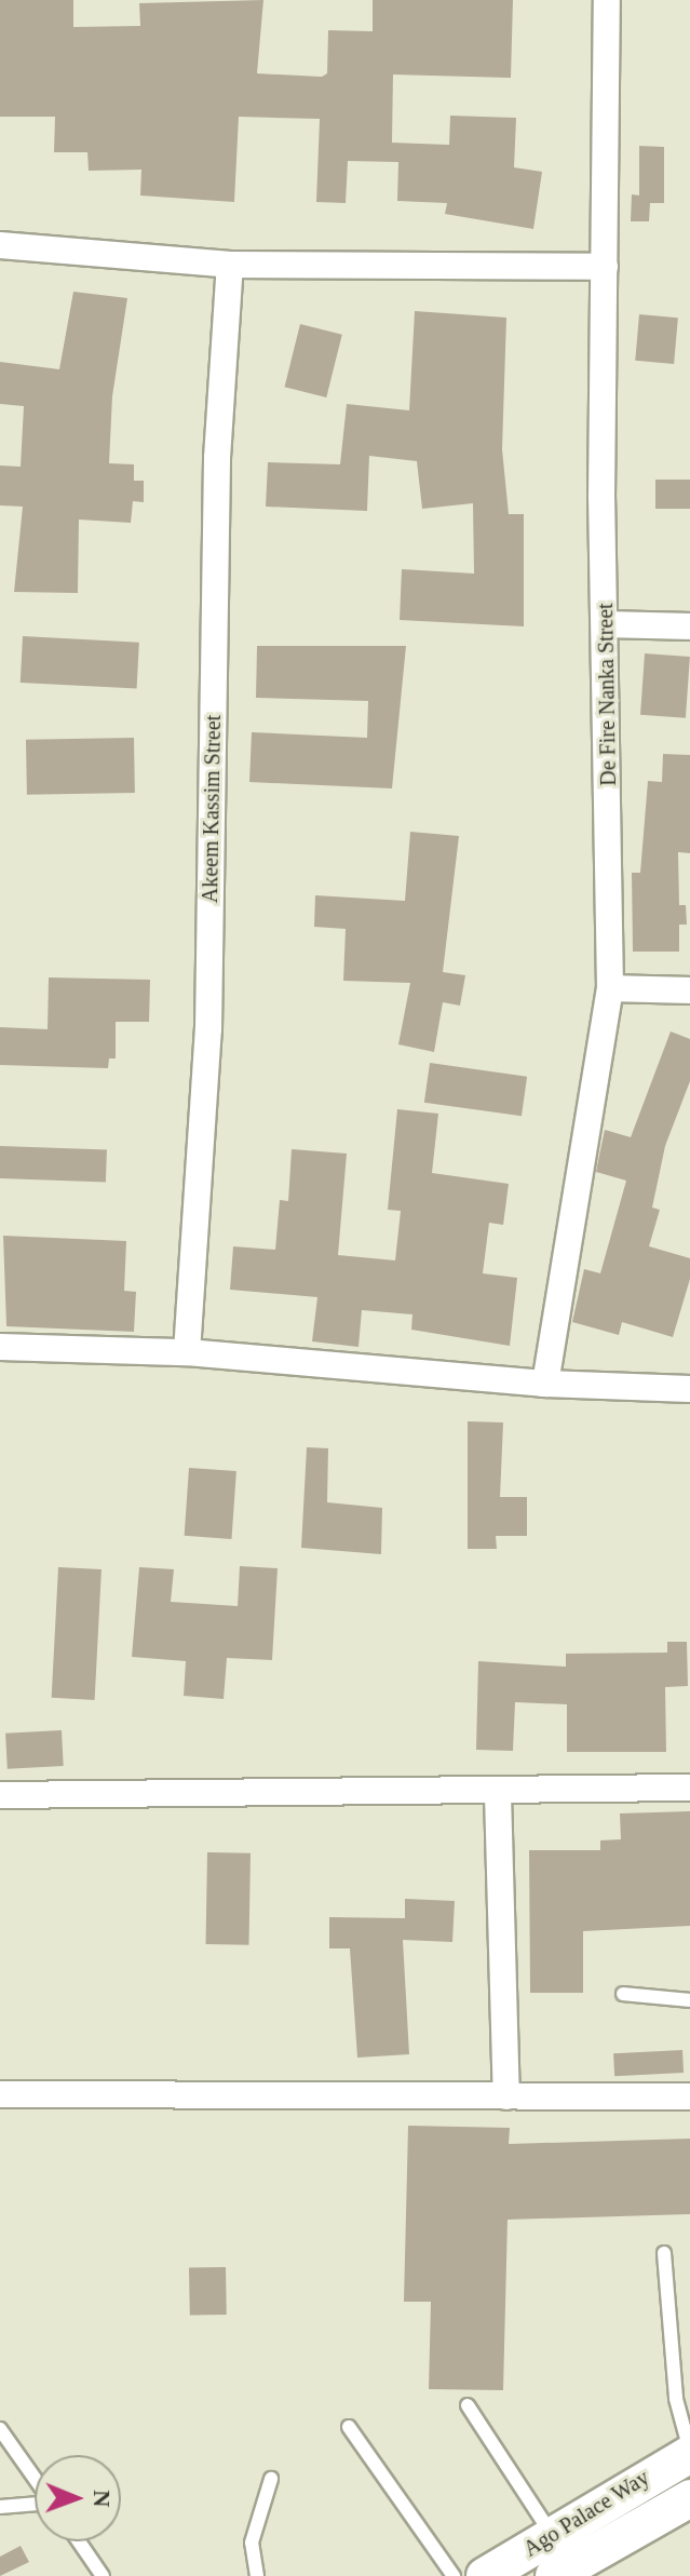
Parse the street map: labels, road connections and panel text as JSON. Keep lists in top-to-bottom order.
{
  "streets": {
    "main road": ["Ago Palace Way"],
    "street": ["De Fire Nanka Street", "Akeem Kassim Street"]
  },
  "north": "right"
}
